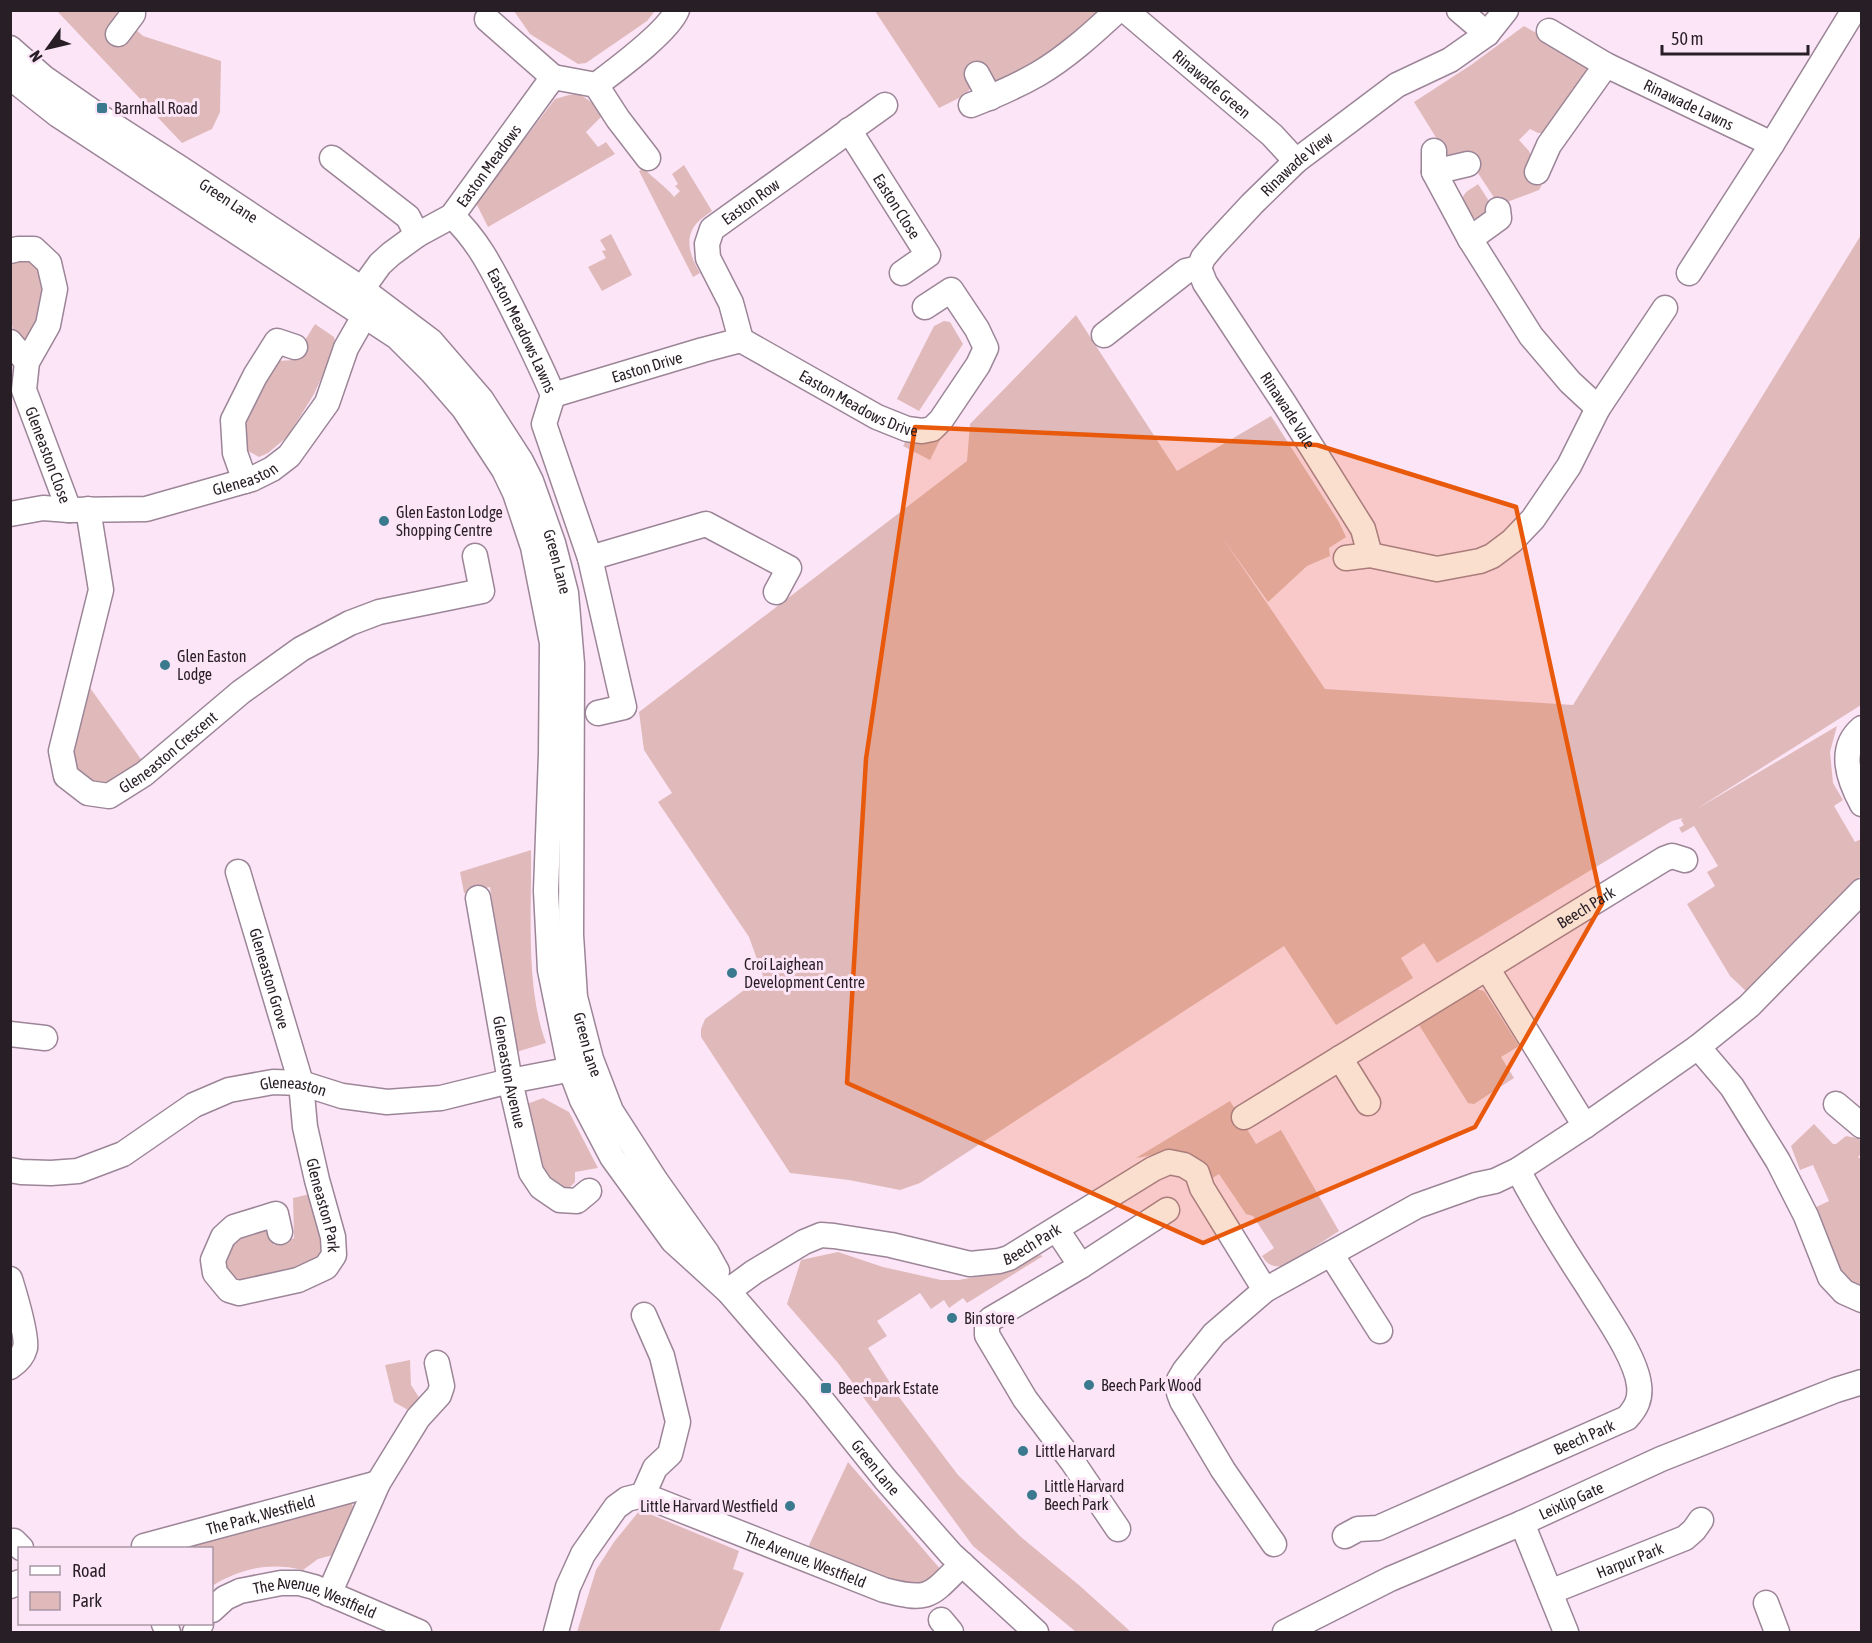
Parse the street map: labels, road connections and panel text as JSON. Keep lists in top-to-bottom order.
{
  "streets": {
    "street": [
      "Rinawade Green",
      "Rinawade Lawns",
      "Rinawade View",
      "Easton Meadows",
      "Green Lane",
      "Easton Row",
      "Easton Close",
      "Easton Meadows Lawns",
      "Easton Drive",
      "Easton Meadows Drive",
      "Rinawade Vale",
      "Gleneaston Close",
      "Gleneaston",
      "Gleneaston Crescent",
      "Beech Park",
      "Gleneaston Grove",
      "Gleneaston Avenue",
      "Gleneaston Park",
      "Leixlip Gate",
      "The Park, Westfield",
      "The Avenue, Westfield",
      "Harpur Park"
    ]
  },
  "crossings": [
    ["Rinawade Green", "Rinawade View"],
    ["Rinawade View", "Rinawade Vale"],
    ["Easton Meadows", "Green Lane"],
    ["Easton Meadows", "Easton Meadows Lawns"],
    ["Easton Meadows", "Gleneaston"],
    ["Green Lane", "Gleneaston"],
    ["Green Lane", "Beech Park"],
    ["Green Lane", "The Avenue, Westfield"],
    ["Easton Row", "Easton Close"],
    ["Easton Row", "Easton Drive"],
    ["Easton Row", "Easton Meadows Drive"],
    ["Easton Meadows Lawns", "Easton Drive"],
    ["Easton Drive", "Easton Meadows Drive"],
    ["Gleneaston Close", "Gleneaston"],
    ["Gleneaston Close", "Gleneaston Crescent"],
    ["Gleneaston", "Gleneaston Crescent"],
    ["Gleneaston", "Gleneaston Grove"],
    ["Gleneaston", "Gleneaston Avenue"],
    ["Gleneaston", "Gleneaston Park"],
    ["Gleneaston Grove", "Gleneaston Park"]
  ],
  "places": {
    "transit": ["Barnhall Road", "Beechpark Estate"],
    "other": [
      "Glen Easton Lodge Shopping Centre",
      "Glen Easton Lodge",
      "Croí Laighean Development Centre",
      "Bin store",
      "Beech Park Wood",
      "Little Harvard",
      "Little Harvard Beech Park",
      "Little Harvard Westfield"
    ]
  },
  "legend": ["Road", "Park"],
  "scale_bar": "50 m",
  "north": "bottom left"
}
